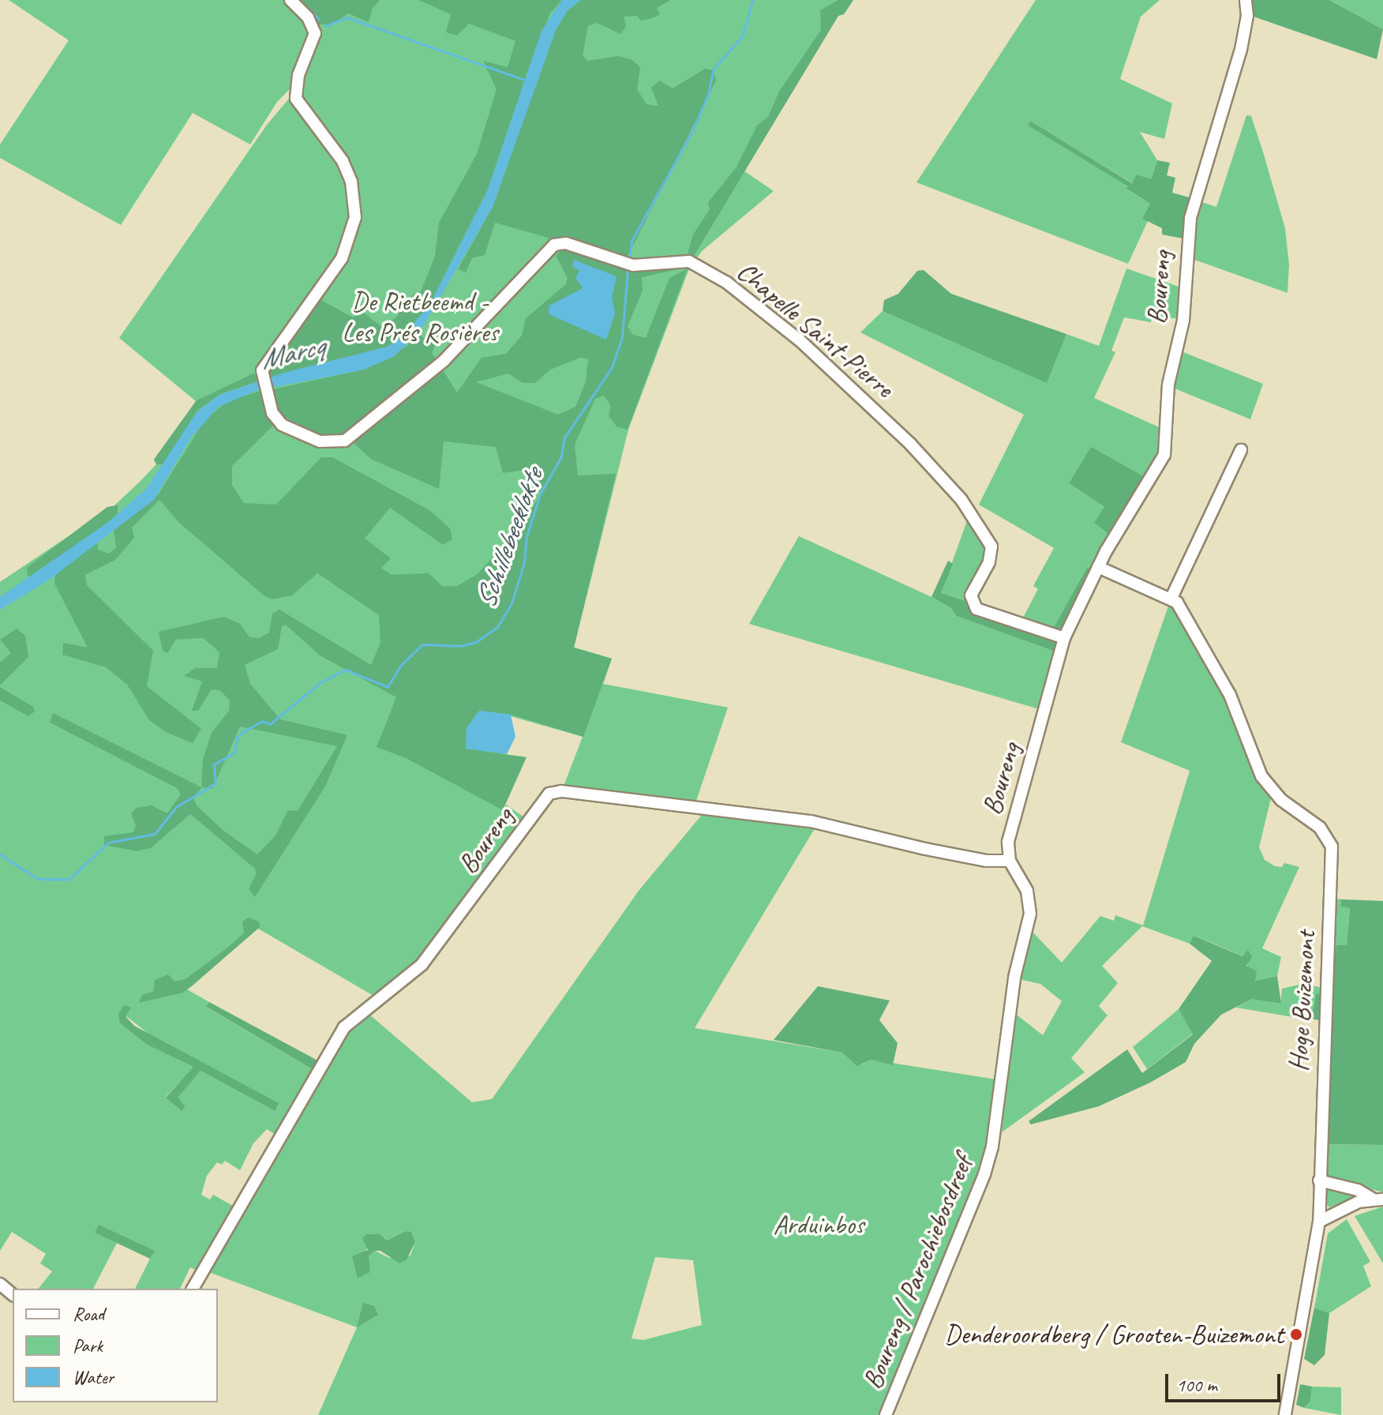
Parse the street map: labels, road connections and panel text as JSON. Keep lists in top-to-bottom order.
{
  "streets": {
    "street": [
      "Boureng",
      "Chapelle Saint-Pierre",
      "Hoge Buizemont",
      "Boureng / Parochiebosdreef"
    ]
  },
  "crossings": [
    ["Boureng", "Chapelle Saint-Pierre"],
    ["Boureng", "Boureng / Parochiebosdreef"]
  ],
  "water": ["Marcq", "Schillebeeklokte"],
  "parks": ["De Rietbeemd - Les Prés Rosières", "Arduinbos"],
  "places": ["Denderoordberg / Grooten-Buizemont"],
  "legend": ["Road", "Park", "Water"],
  "scale_bar": "100 m"
}
